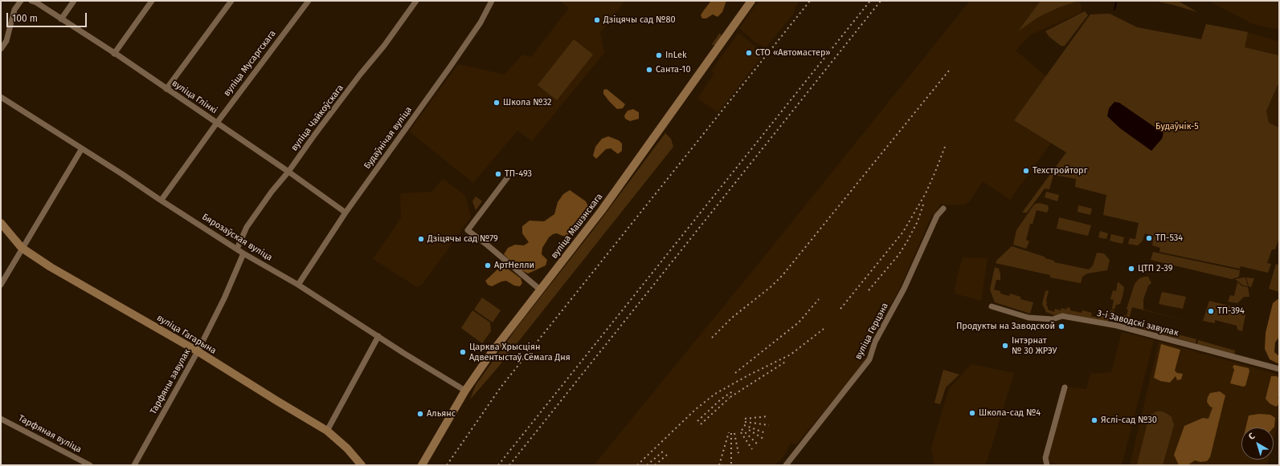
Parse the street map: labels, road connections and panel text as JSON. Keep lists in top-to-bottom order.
{
  "streets": {
    "main road": ["вуліца Машэнскага", "вуліца Гагарына"],
    "street": [
      "вуліца Мусаргскага",
      "вуліца Глінкі",
      "вуліца Чайкоўскага",
      "Будаўнічая вуліца",
      "Бярозаўская вуліца",
      "3-і Заводскі завулак",
      "вуліца Герцэна",
      "Тарфяны завулак",
      "Тарфяная вуліца"
    ]
  },
  "crossings": [
    ["вуліца Мусаргскага", "вуліца Глінкі"],
    ["вуліца Мусаргскага", "Бярозаўская вуліца"],
    ["вуліца Глінкі", "вуліца Чайкоўскага"],
    ["вуліца Глінкі", "Будаўнічая вуліца"],
    ["вуліца Чайкоўскага", "Бярозаўская вуліца"],
    ["Будаўнічая вуліца", "Бярозаўская вуліца"],
    ["вуліца Машэнскага", "Бярозаўская вуліца"],
    ["Бярозаўская вуліца", "Тарфяны завулак"],
    ["вуліца Гагарына", "Тарфяны завулак"]
  ],
  "parks": ["Будаўнік-5"],
  "places": [
    "Дзіцячы сад №80",
    "СТО «Автомастер»",
    "InLek",
    "Санта-10",
    "Школа №32",
    "Техстройторг",
    "ТП-493",
    "ТП-534",
    "Дзіцячы сад №79",
    "АртНелли",
    "ЦТП 2-39",
    "ТП-394",
    "Продукты на Заводской",
    "Інтэрнат № 30 ЖРЭУ",
    "Царква Хрысціян Адвентыстаў Сёмага Дня",
    "Школа-сад №4",
    "Альянс",
    "Яслі-сад №30"
  ],
  "scale_bar": "100 m",
  "north": "top left"
}
